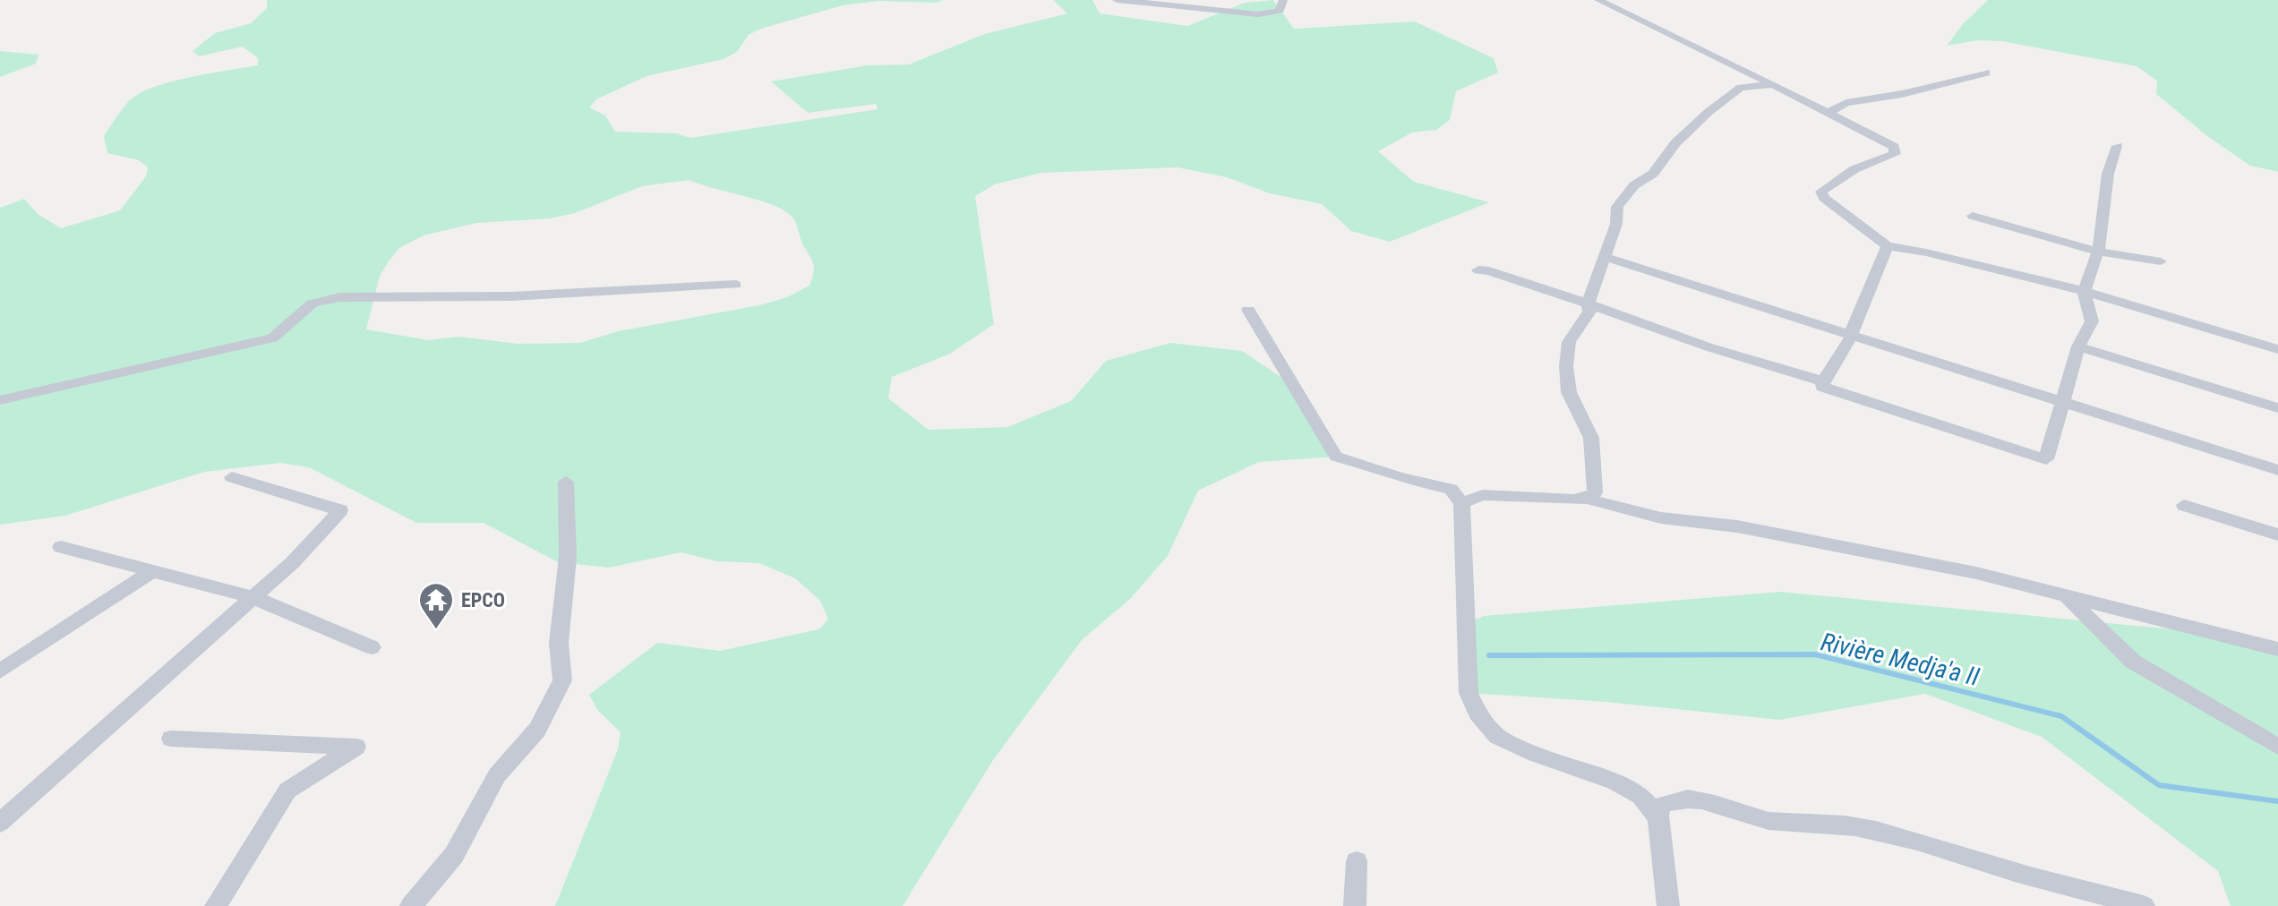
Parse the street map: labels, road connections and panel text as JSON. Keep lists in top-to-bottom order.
{
  "water": ["Rivière Medja'a II"],
  "places": {
    "temple": ["EPCO"]
  }
}
